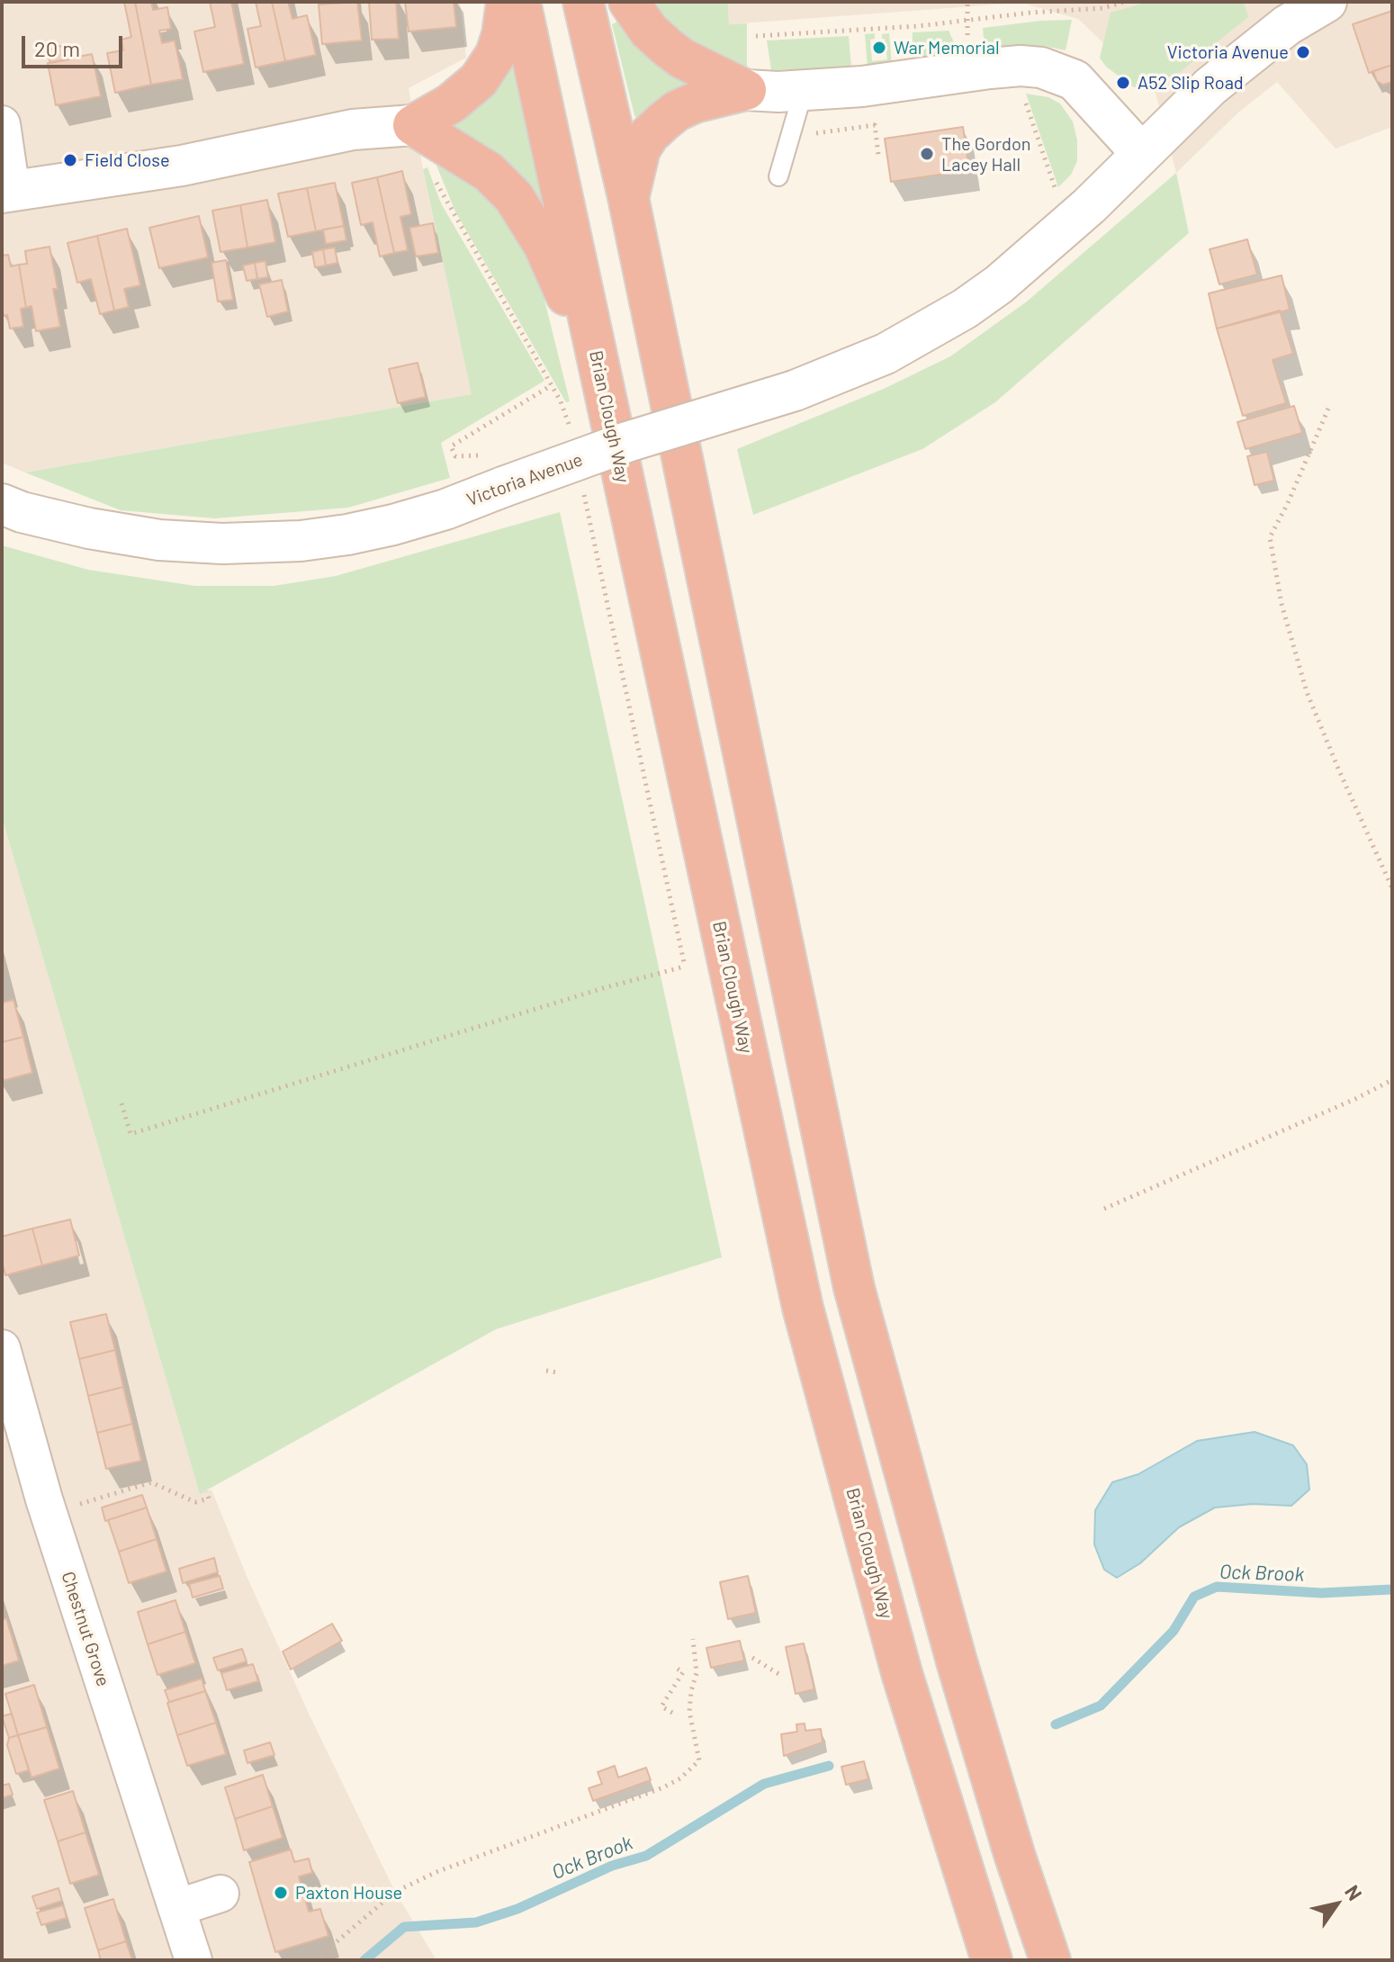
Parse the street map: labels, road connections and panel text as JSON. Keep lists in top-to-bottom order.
{
  "streets": {
    "highway": ["Brian Clough Way"],
    "street": ["Victoria Avenue", "Chestnut Grove"]
  },
  "water": ["Ock Brook"],
  "places": [
    "War Memorial",
    "Victoria Avenue",
    "A52 Slip Road",
    "The Gordon Lacey Hall",
    "Field Close",
    "Paxton House"
  ],
  "scale_bar": "20 m",
  "north": "top right"
}
